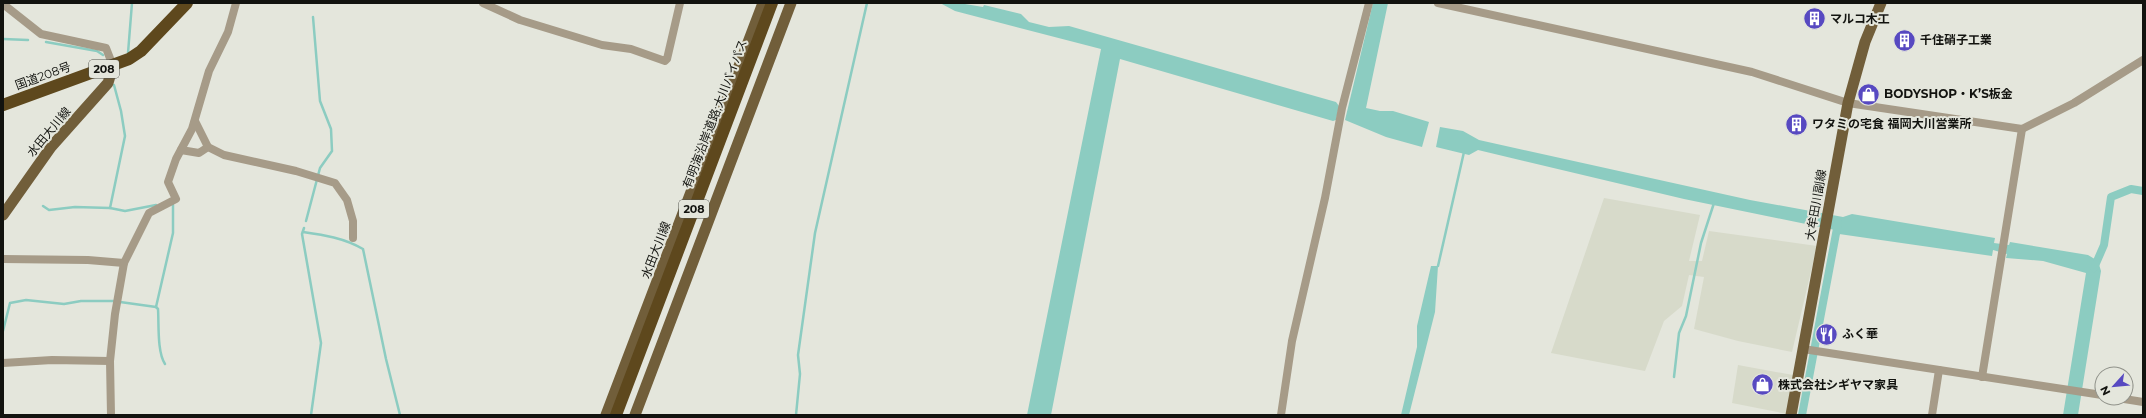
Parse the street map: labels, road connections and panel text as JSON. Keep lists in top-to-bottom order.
{
  "streets": {
    "highway": ["208", "国道208号", "有明海沿岸道路;大川バイパス"],
    "main road": ["水田大川線", "大牟田川副線"]
  },
  "crossings": [
    ["国道208号", "水田大川線"]
  ],
  "places": {
    "building": ["マルコ木工", "千住硝子工業", "ワタミの宅食 福岡大川営業所"],
    "shop": ["BODYSHOP・K’S板金", "株式会社シギヤマ家具"],
    "restaurant": ["ふく華"]
  },
  "north": "bottom left"
}
